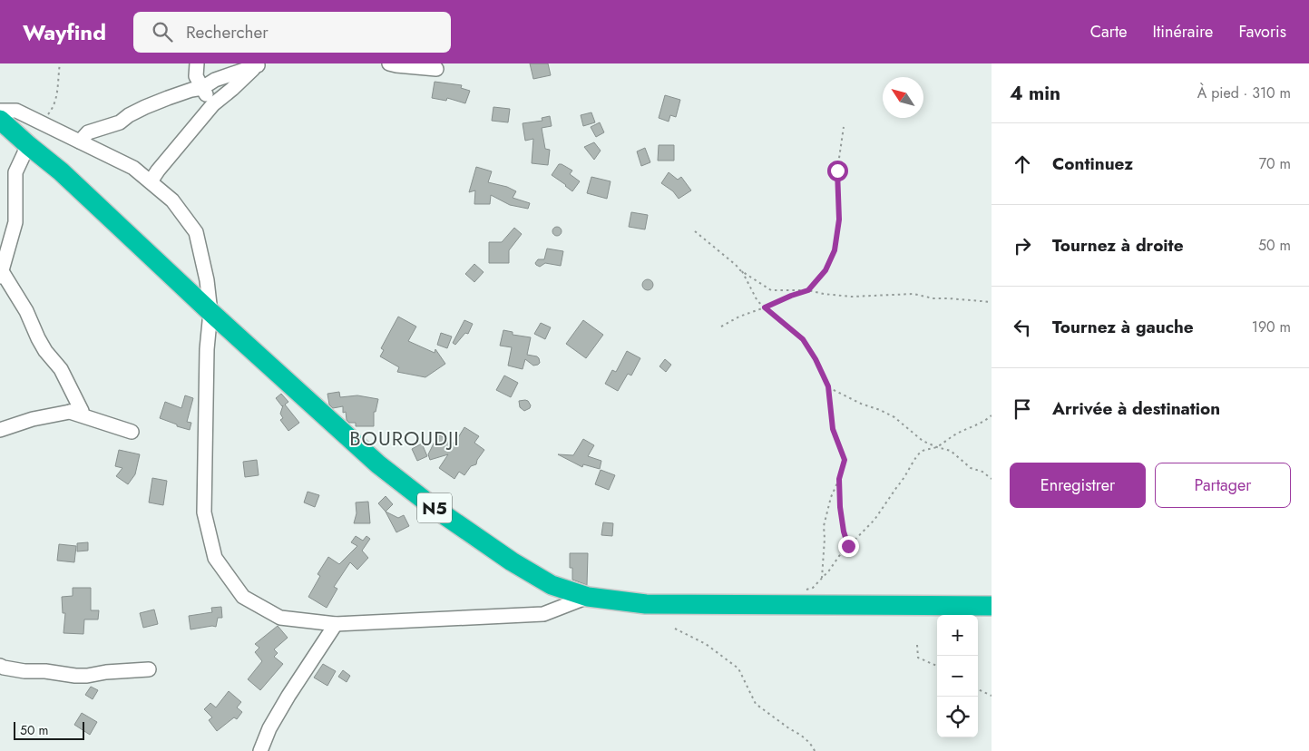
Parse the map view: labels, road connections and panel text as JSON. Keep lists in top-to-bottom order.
{
  "streets": {
    "highway": ["N5"]
  },
  "districts": ["BOUROUDJI"],
  "scale_bar": "50 m",
  "north": "top left",
  "page": {
    "header": "Wayfind",
    "search": "Rechercher",
    "nav": ["Carte", "Itinéraire", "Favoris"],
    "heading": ["4 min", "À pied · 310 m"],
    "list": [
      ["Continuez", "70 m"],
      ["Tournez à droite", "50 m"],
      ["Tournez à gauche", "190 m"],
      "Arrivée à destination"
    ],
    "buttons": ["Enregistrer", "Partager"],
    "map_buttons": ["+", "−"],
    "scale": "50 m"
  }
}
